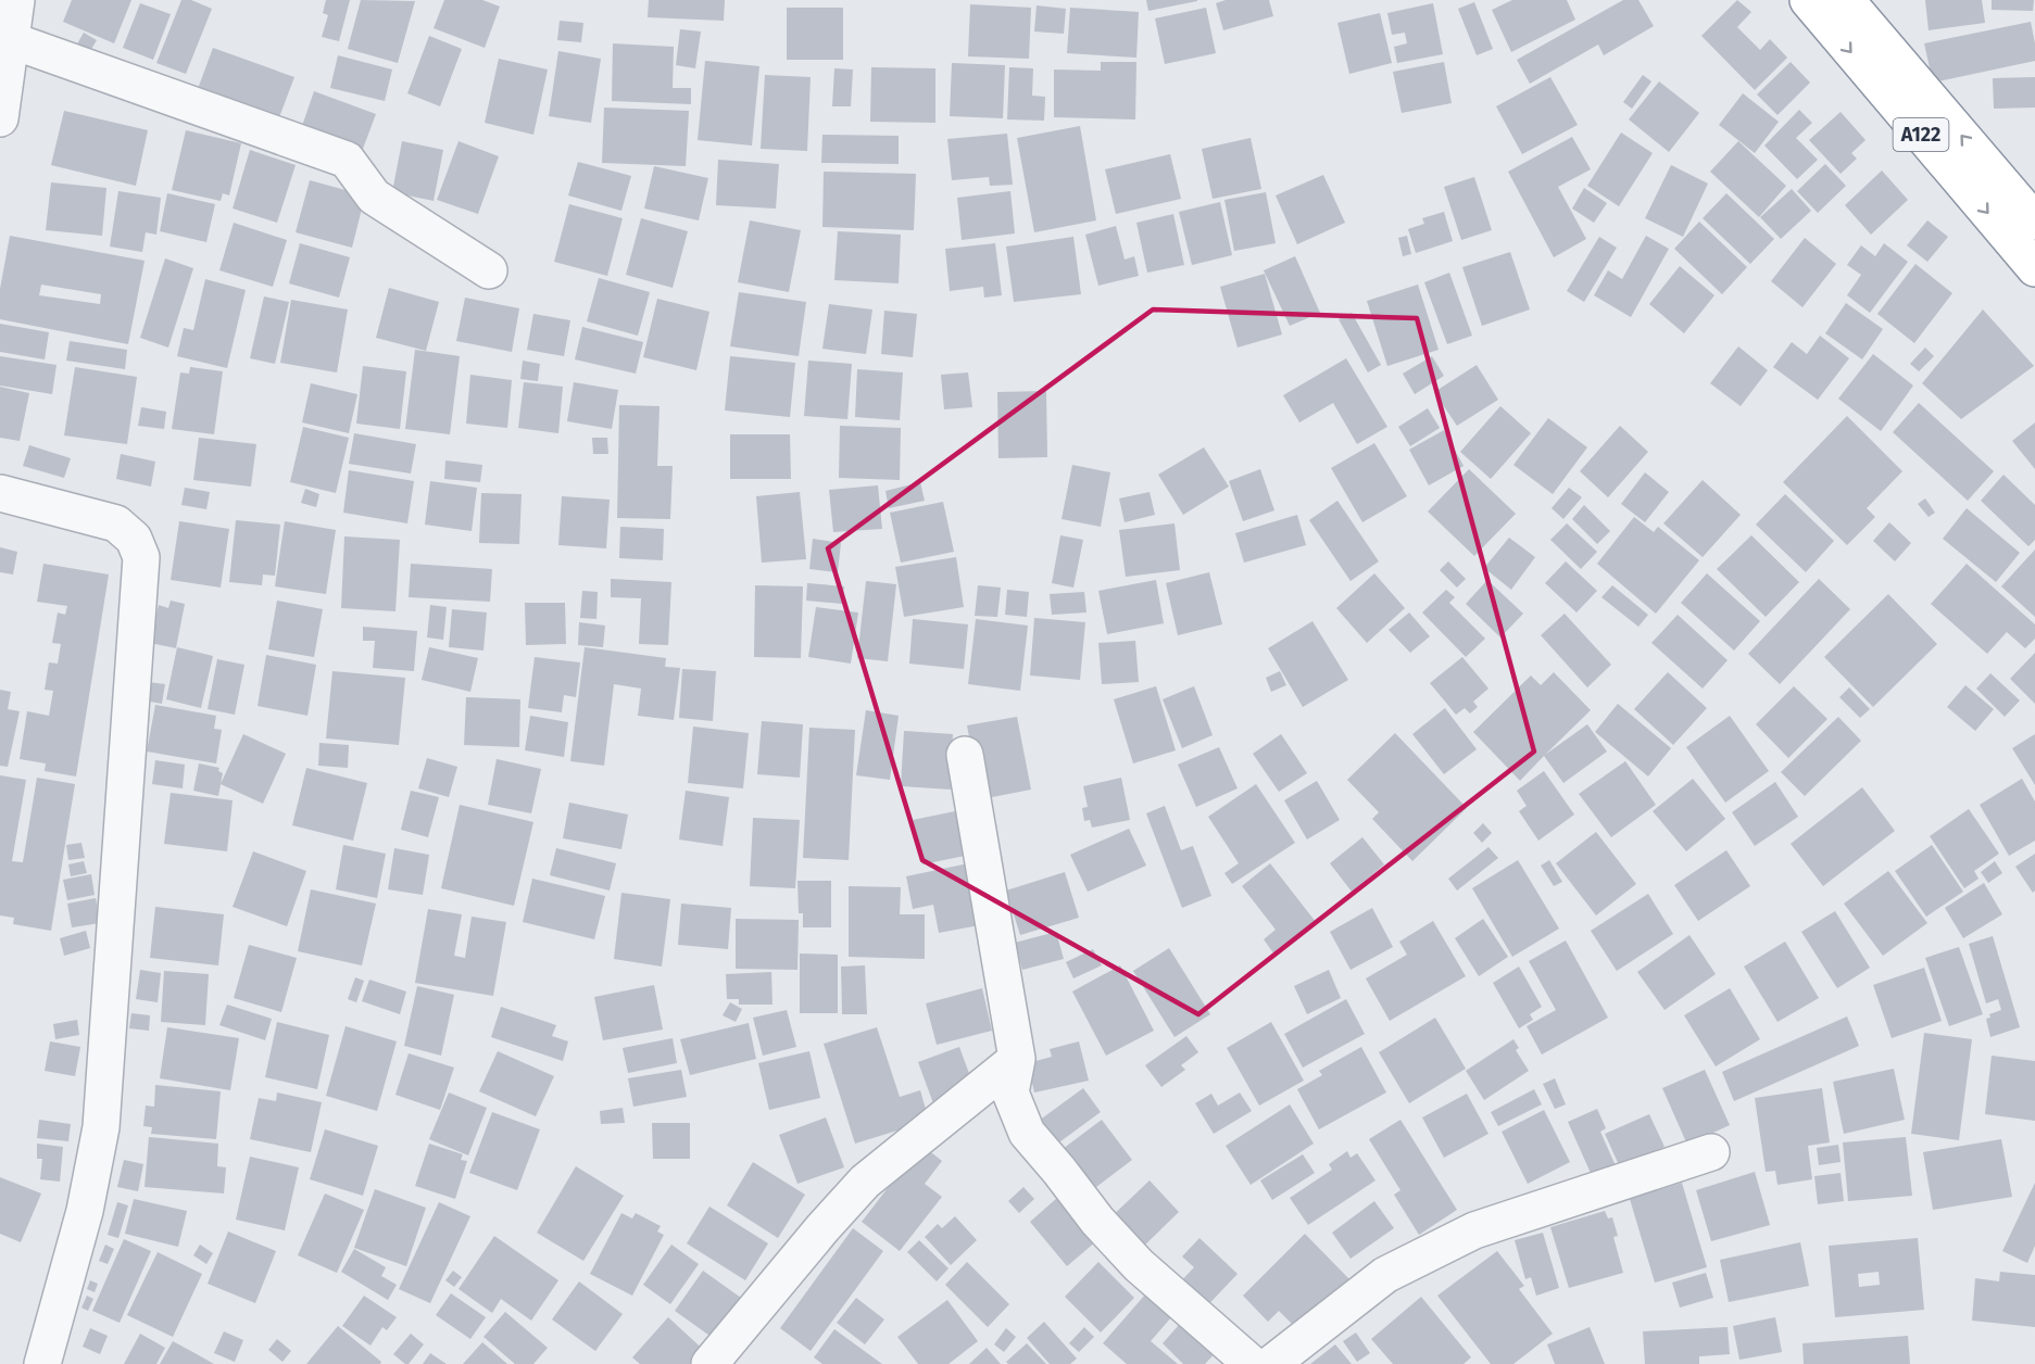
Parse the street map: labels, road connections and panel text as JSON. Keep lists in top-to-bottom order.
{
  "streets": {
    "highway": ["A122"]
  }
}
